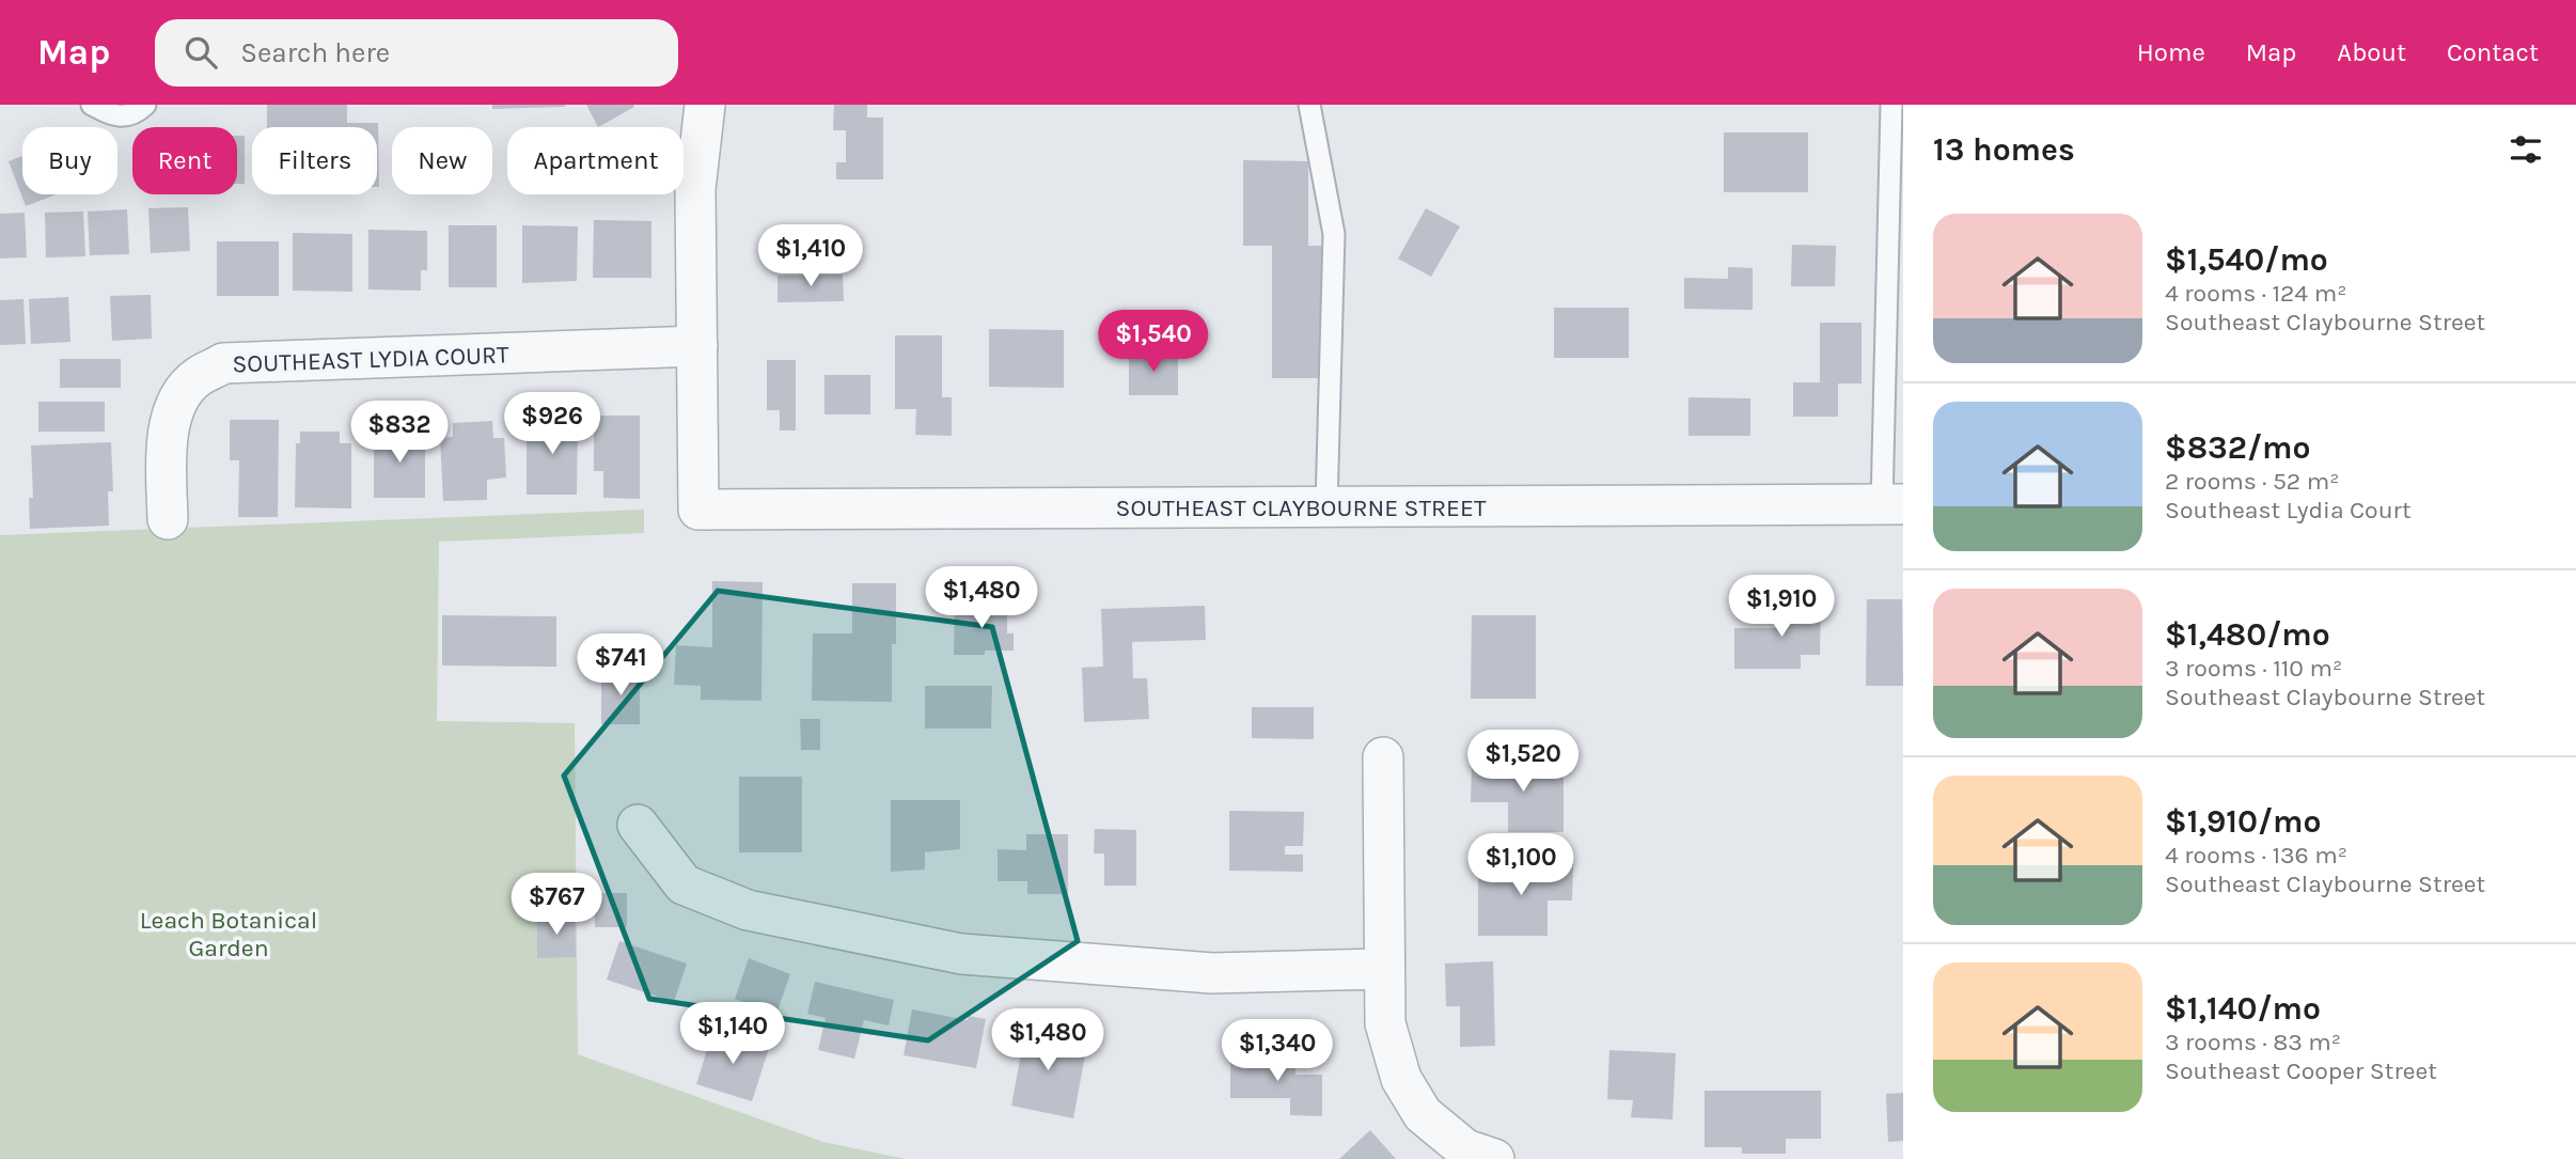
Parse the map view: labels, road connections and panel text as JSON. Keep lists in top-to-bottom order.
{
  "streets": {
    "street": ["SOUTHEAST LYDIA COURT", "SOUTHEAST CLAYBOURNE STREET"]
  },
  "crossings": [
    ["SOUTHEAST LYDIA COURT", "SOUTHEAST CLAYBOURNE STREET"]
  ],
  "parks": ["Leach Botanical Garden"],
  "page": {
    "header": "Map",
    "search": "Search here",
    "nav": [
      "Home",
      "Map",
      "About",
      "Contact"
    ],
    "heading": "13 homes",
    "chip": [
      "Buy",
      "Rent",
      "Filters",
      "New",
      "Apartment"
    ],
    "list": [
      {
        "name": "$1,540/mo",
        "note": "4 rooms · 124 m² · Southeast Claybourne Street"
      },
      {
        "name": "$832/mo",
        "note": "2 rooms · 52 m² · Southeast Lydia Court"
      },
      {
        "name": "$1,480/mo",
        "note": "3 rooms · 110 m² · Southeast Claybourne Street"
      },
      {
        "name": "$1,910/mo",
        "note": "4 rooms · 136 m² · Southeast Claybourne Street"
      },
      {
        "name": "$1,140/mo",
        "note": "3 rooms · 83 m² · Southeast Cooper Street"
      }
    ],
    "price": [
      "$1,410",
      "$1,540",
      "$926",
      "$832",
      "$1,480",
      "$1,910",
      "$741",
      "$1,520",
      "$1,100",
      "$767",
      "$1,140",
      "$1,480",
      "$1,340"
    ]
  }
}
